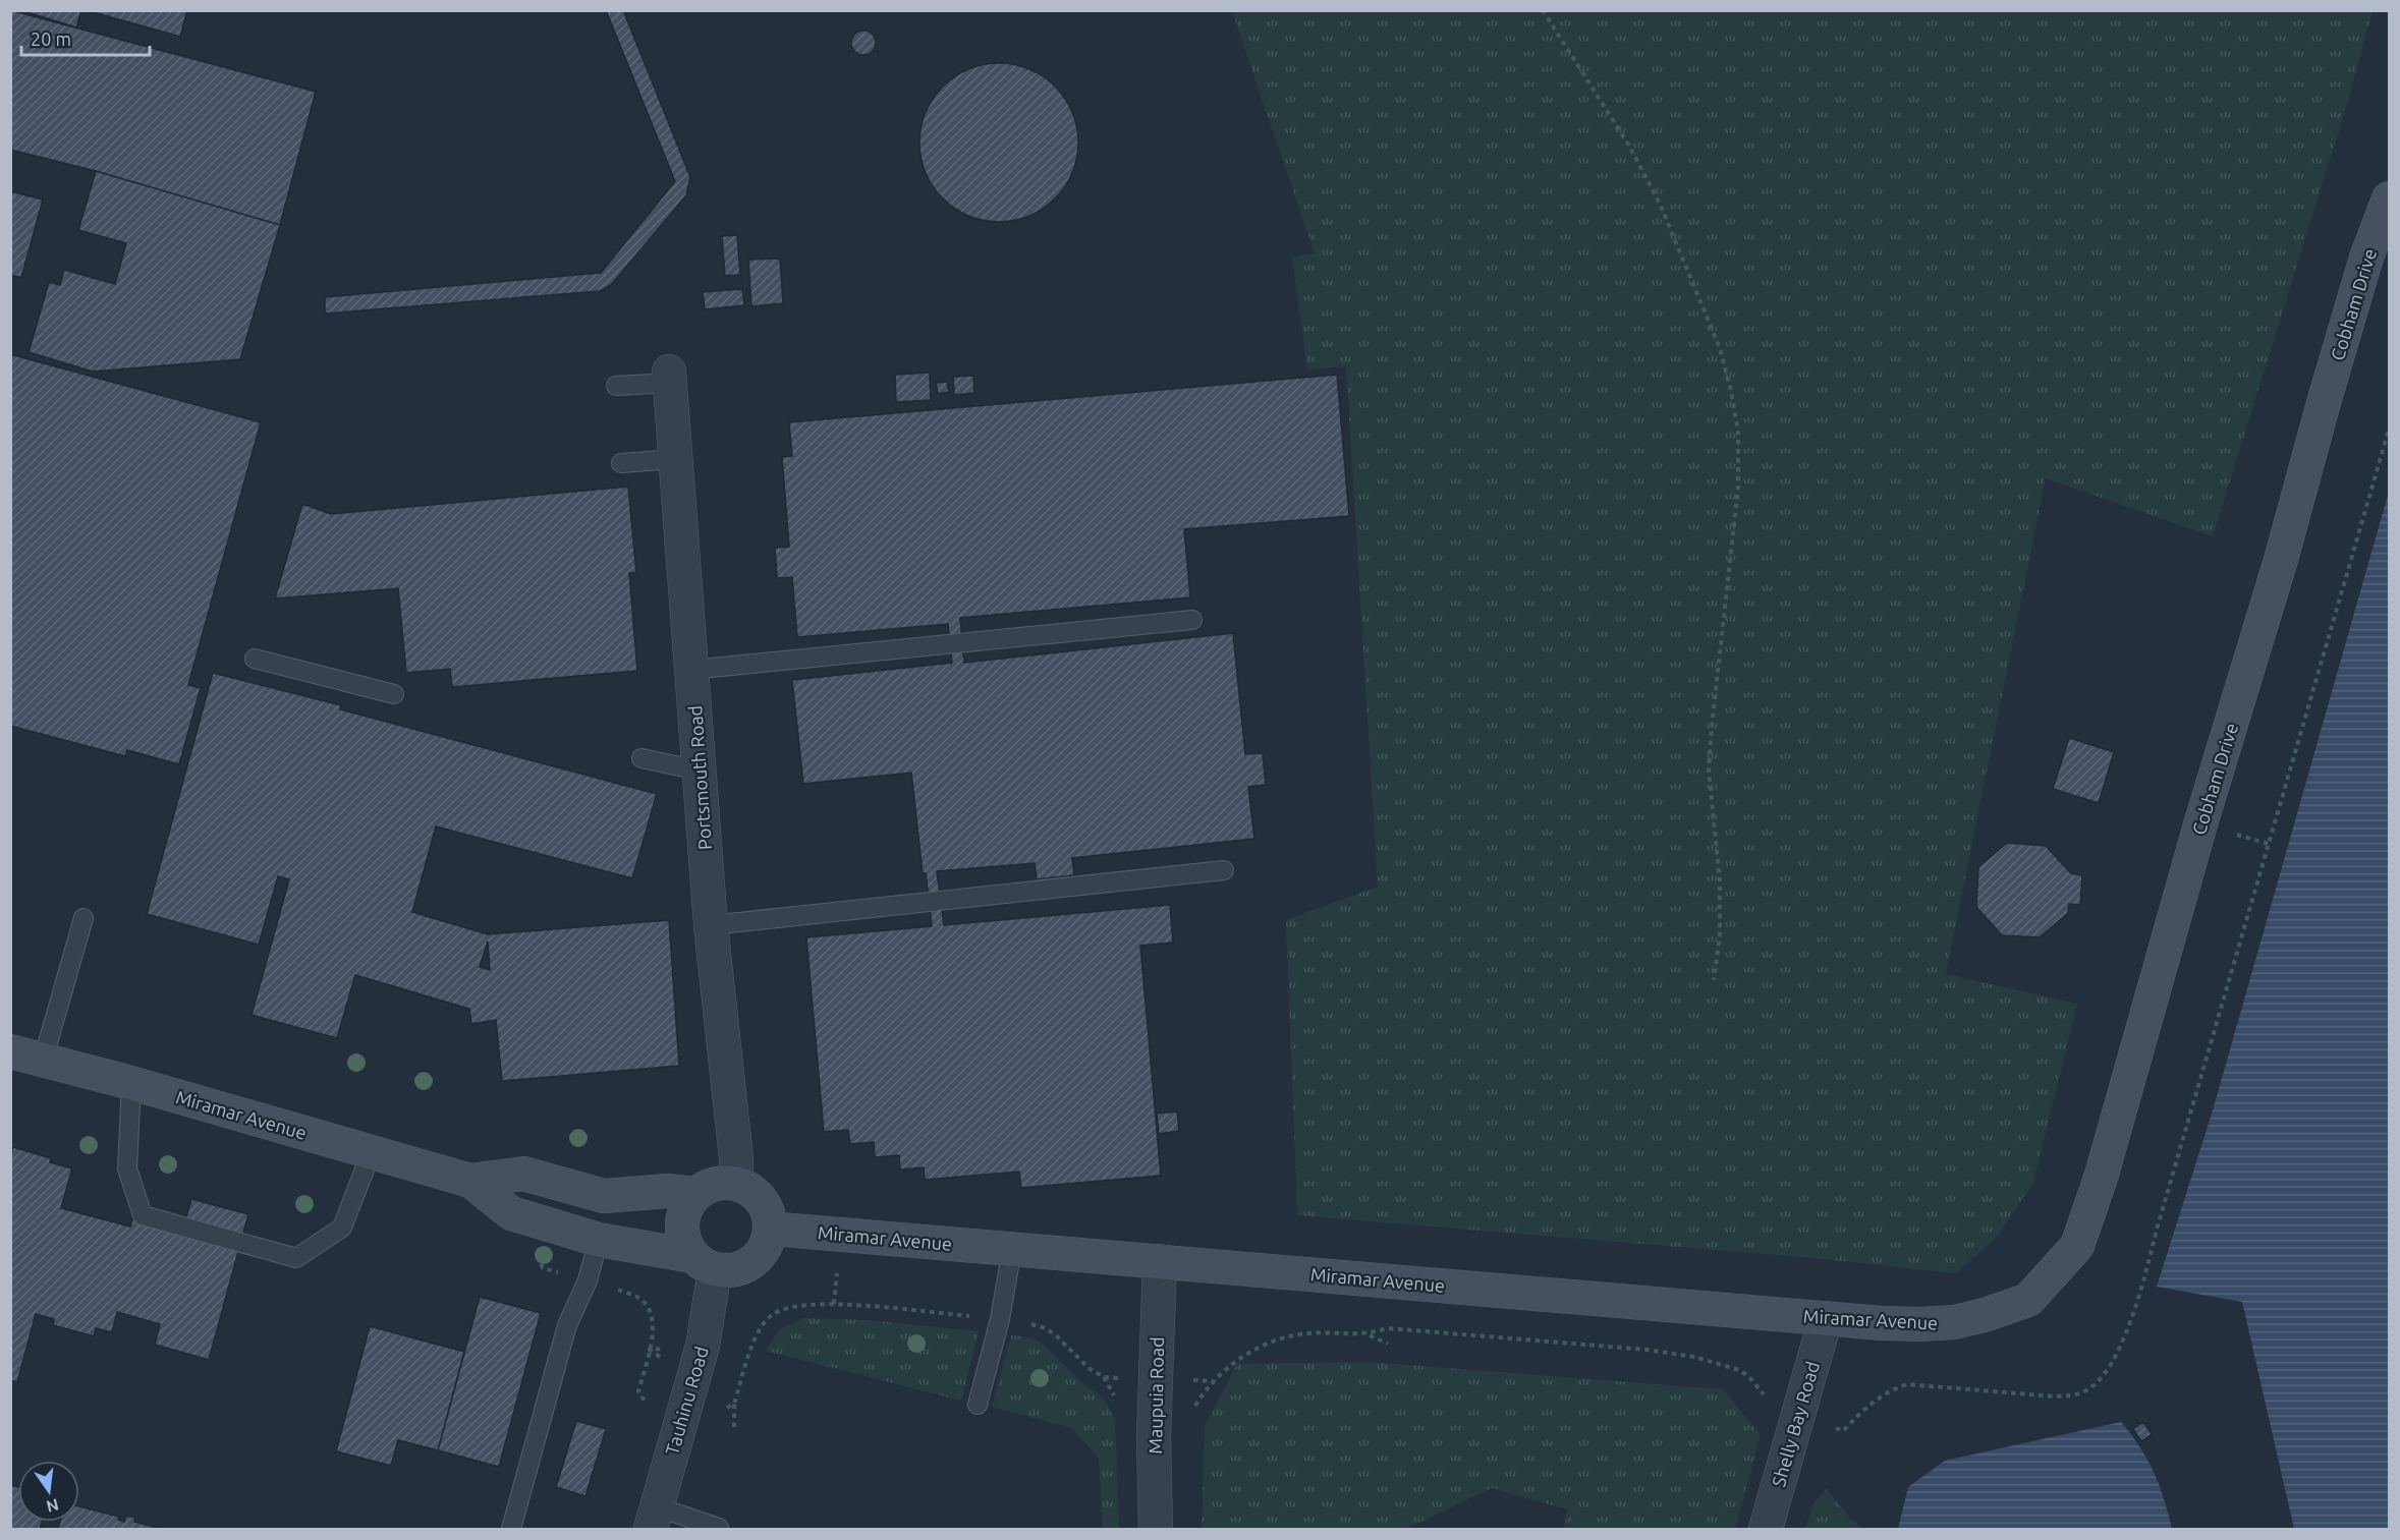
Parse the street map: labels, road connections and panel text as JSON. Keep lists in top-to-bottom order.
{
  "streets": {
    "main road": ["Cobham Drive", "Miramar Avenue"],
    "street": [
      "Portsmouth Road",
      "Maupuia Road",
      "Tauhinu Road",
      "Shelly Bay Road"
    ]
  },
  "crossings": [
    ["Cobham Drive", "Miramar Avenue"],
    ["Portsmouth Road", "Miramar Avenue"],
    ["Portsmouth Road", "Tauhinu Road"],
    ["Miramar Avenue", "Maupuia Road"],
    ["Miramar Avenue", "Tauhinu Road"],
    ["Miramar Avenue", "Shelly Bay Road"]
  ],
  "scale_bar": "20 m",
  "north": "bottom"
}
